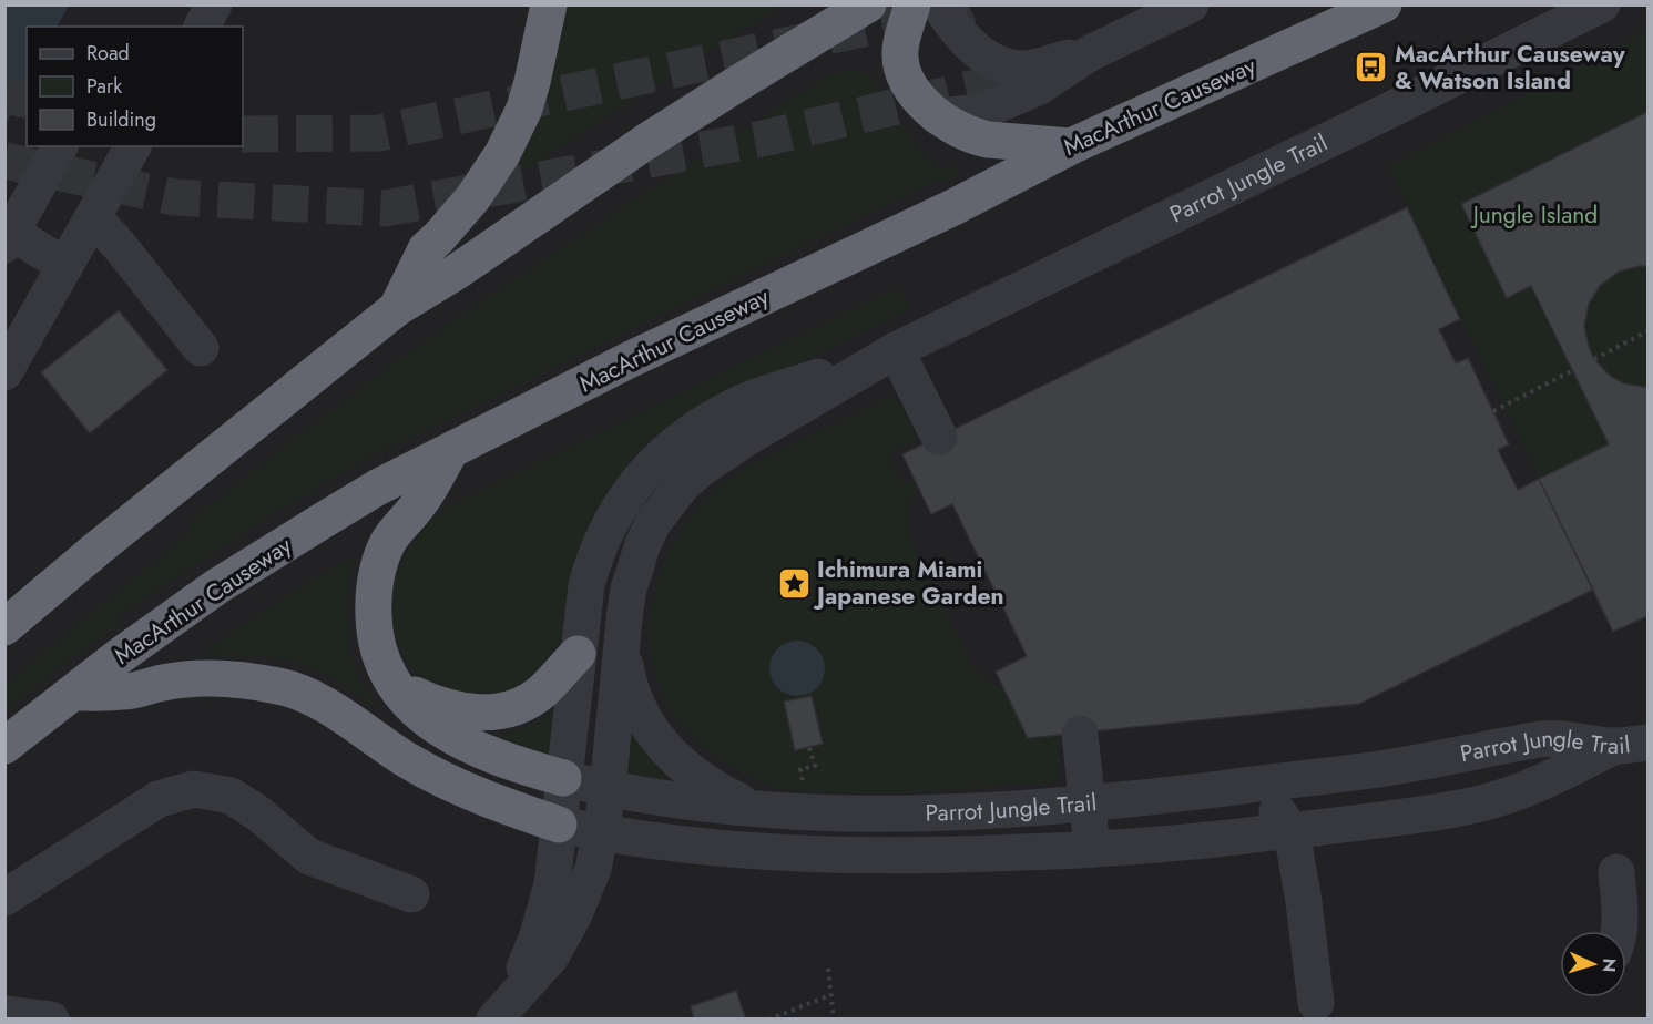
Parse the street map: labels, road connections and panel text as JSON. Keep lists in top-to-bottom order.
{
  "streets": {
    "highway": ["MacArthur Causeway"],
    "street": ["Parrot Jungle Trail"]
  },
  "parks": ["Jungle Island"],
  "places": {
    "bus stop": ["MacArthur Causeway & Watson Island"],
    "place": ["Ichimura Miami Japanese Garden"]
  },
  "legend": ["Road", "Park", "Building"],
  "north": "right"
}
